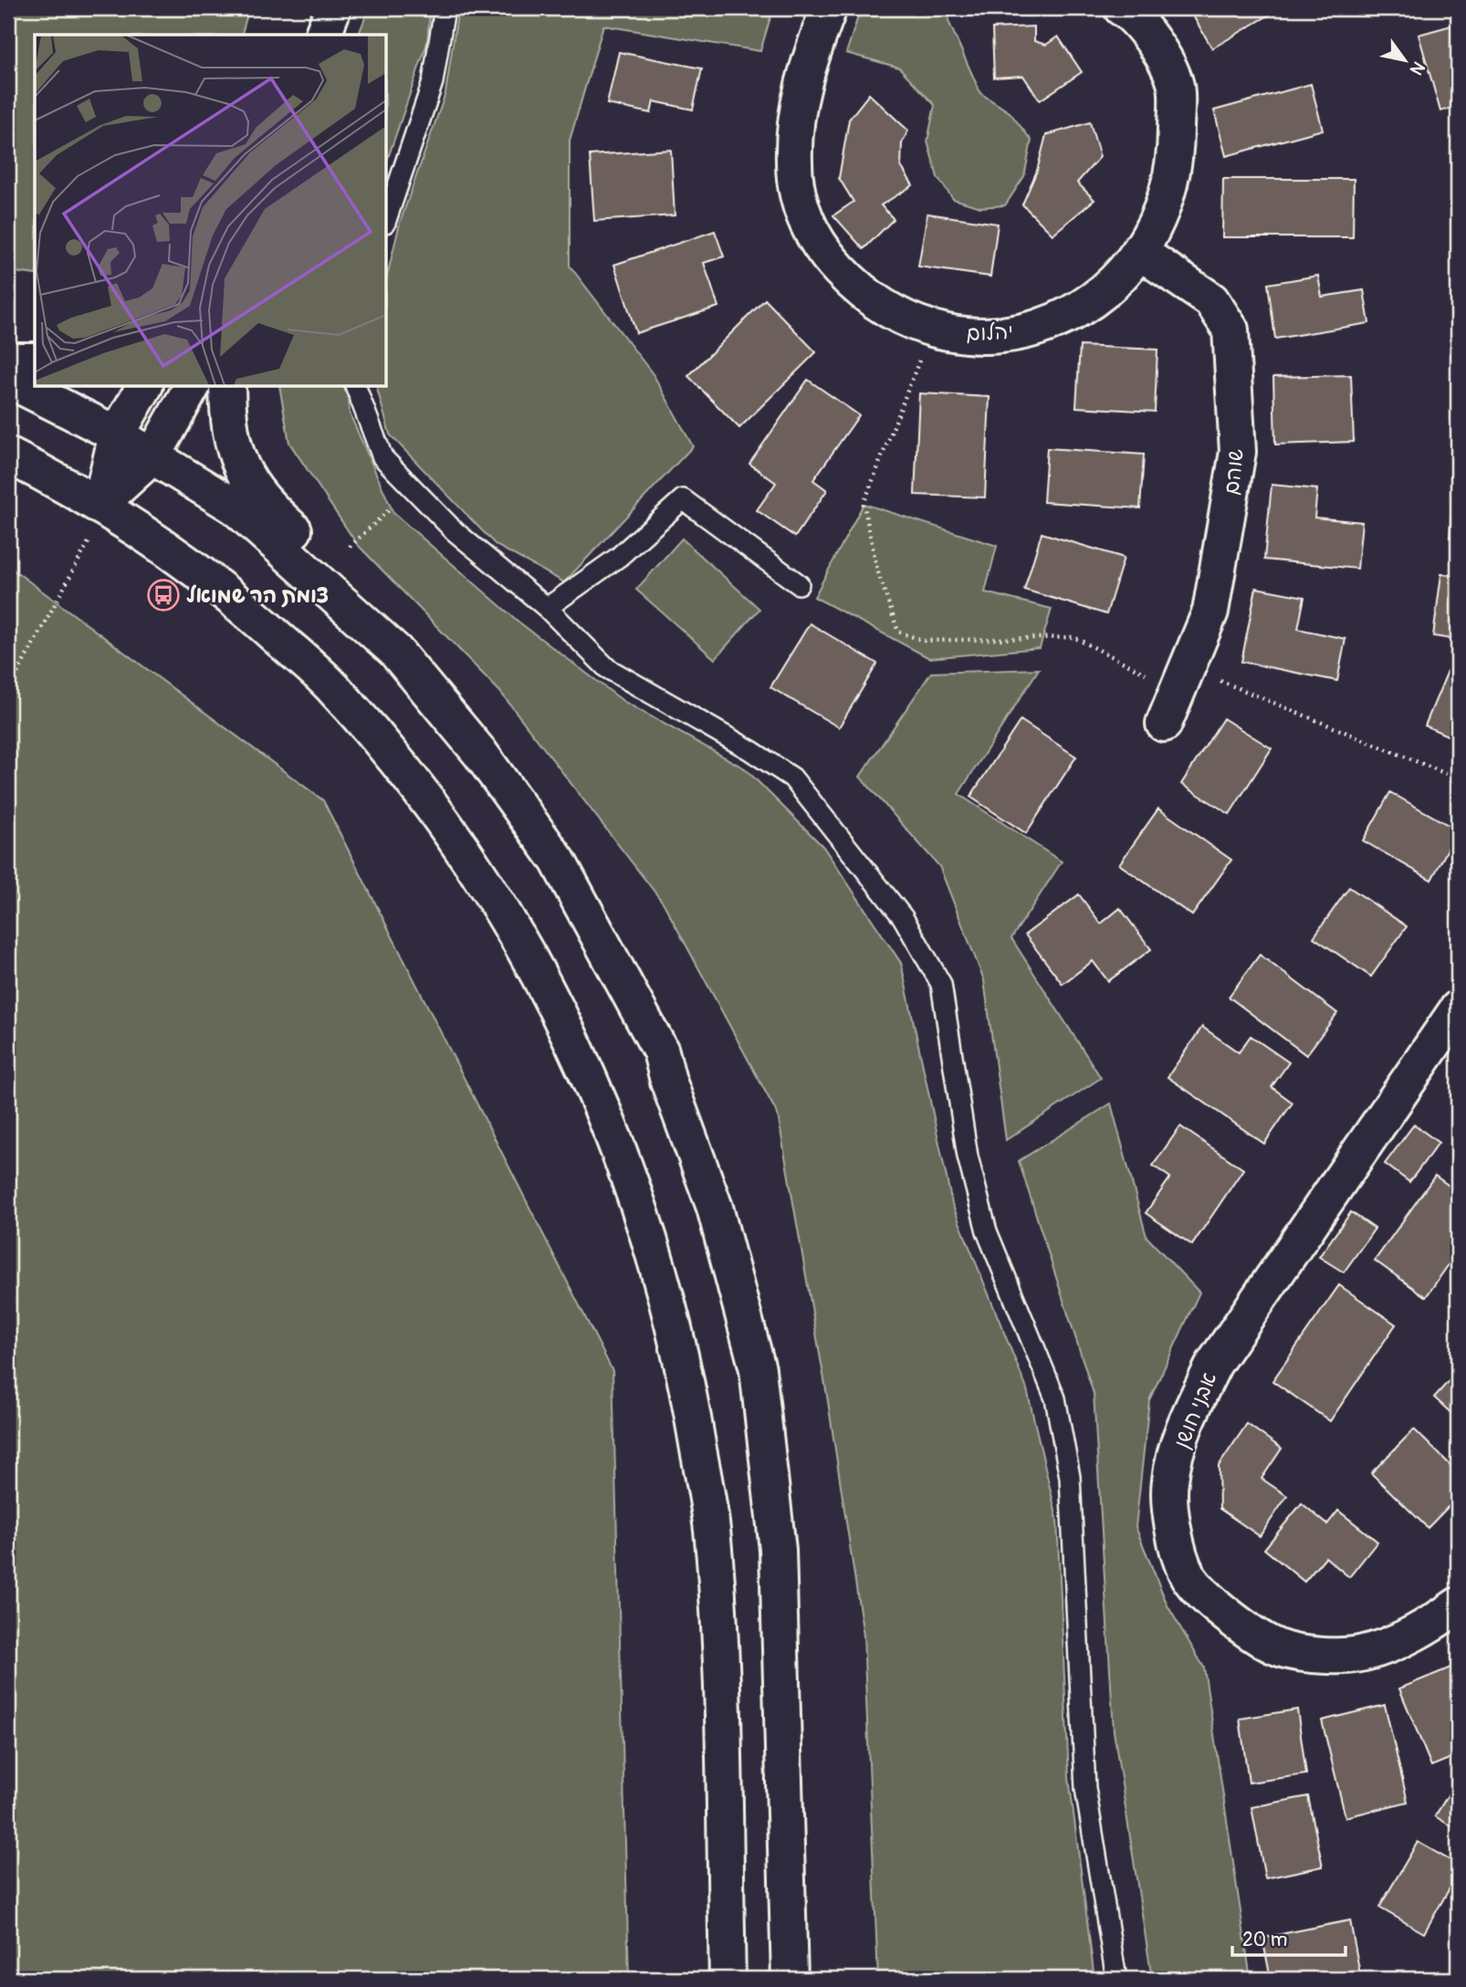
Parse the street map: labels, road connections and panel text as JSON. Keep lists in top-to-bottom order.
{
  "streets": {
    "main road": ["יהלום", "שוהם", "אבני חושן"]
  },
  "crossings": [
    ["יהלום", "שוהם"]
  ],
  "places": {
    "bus stop": ["צומת הר שמואל"]
  },
  "scale_bar": "20 m",
  "north": "bottom right"
}
